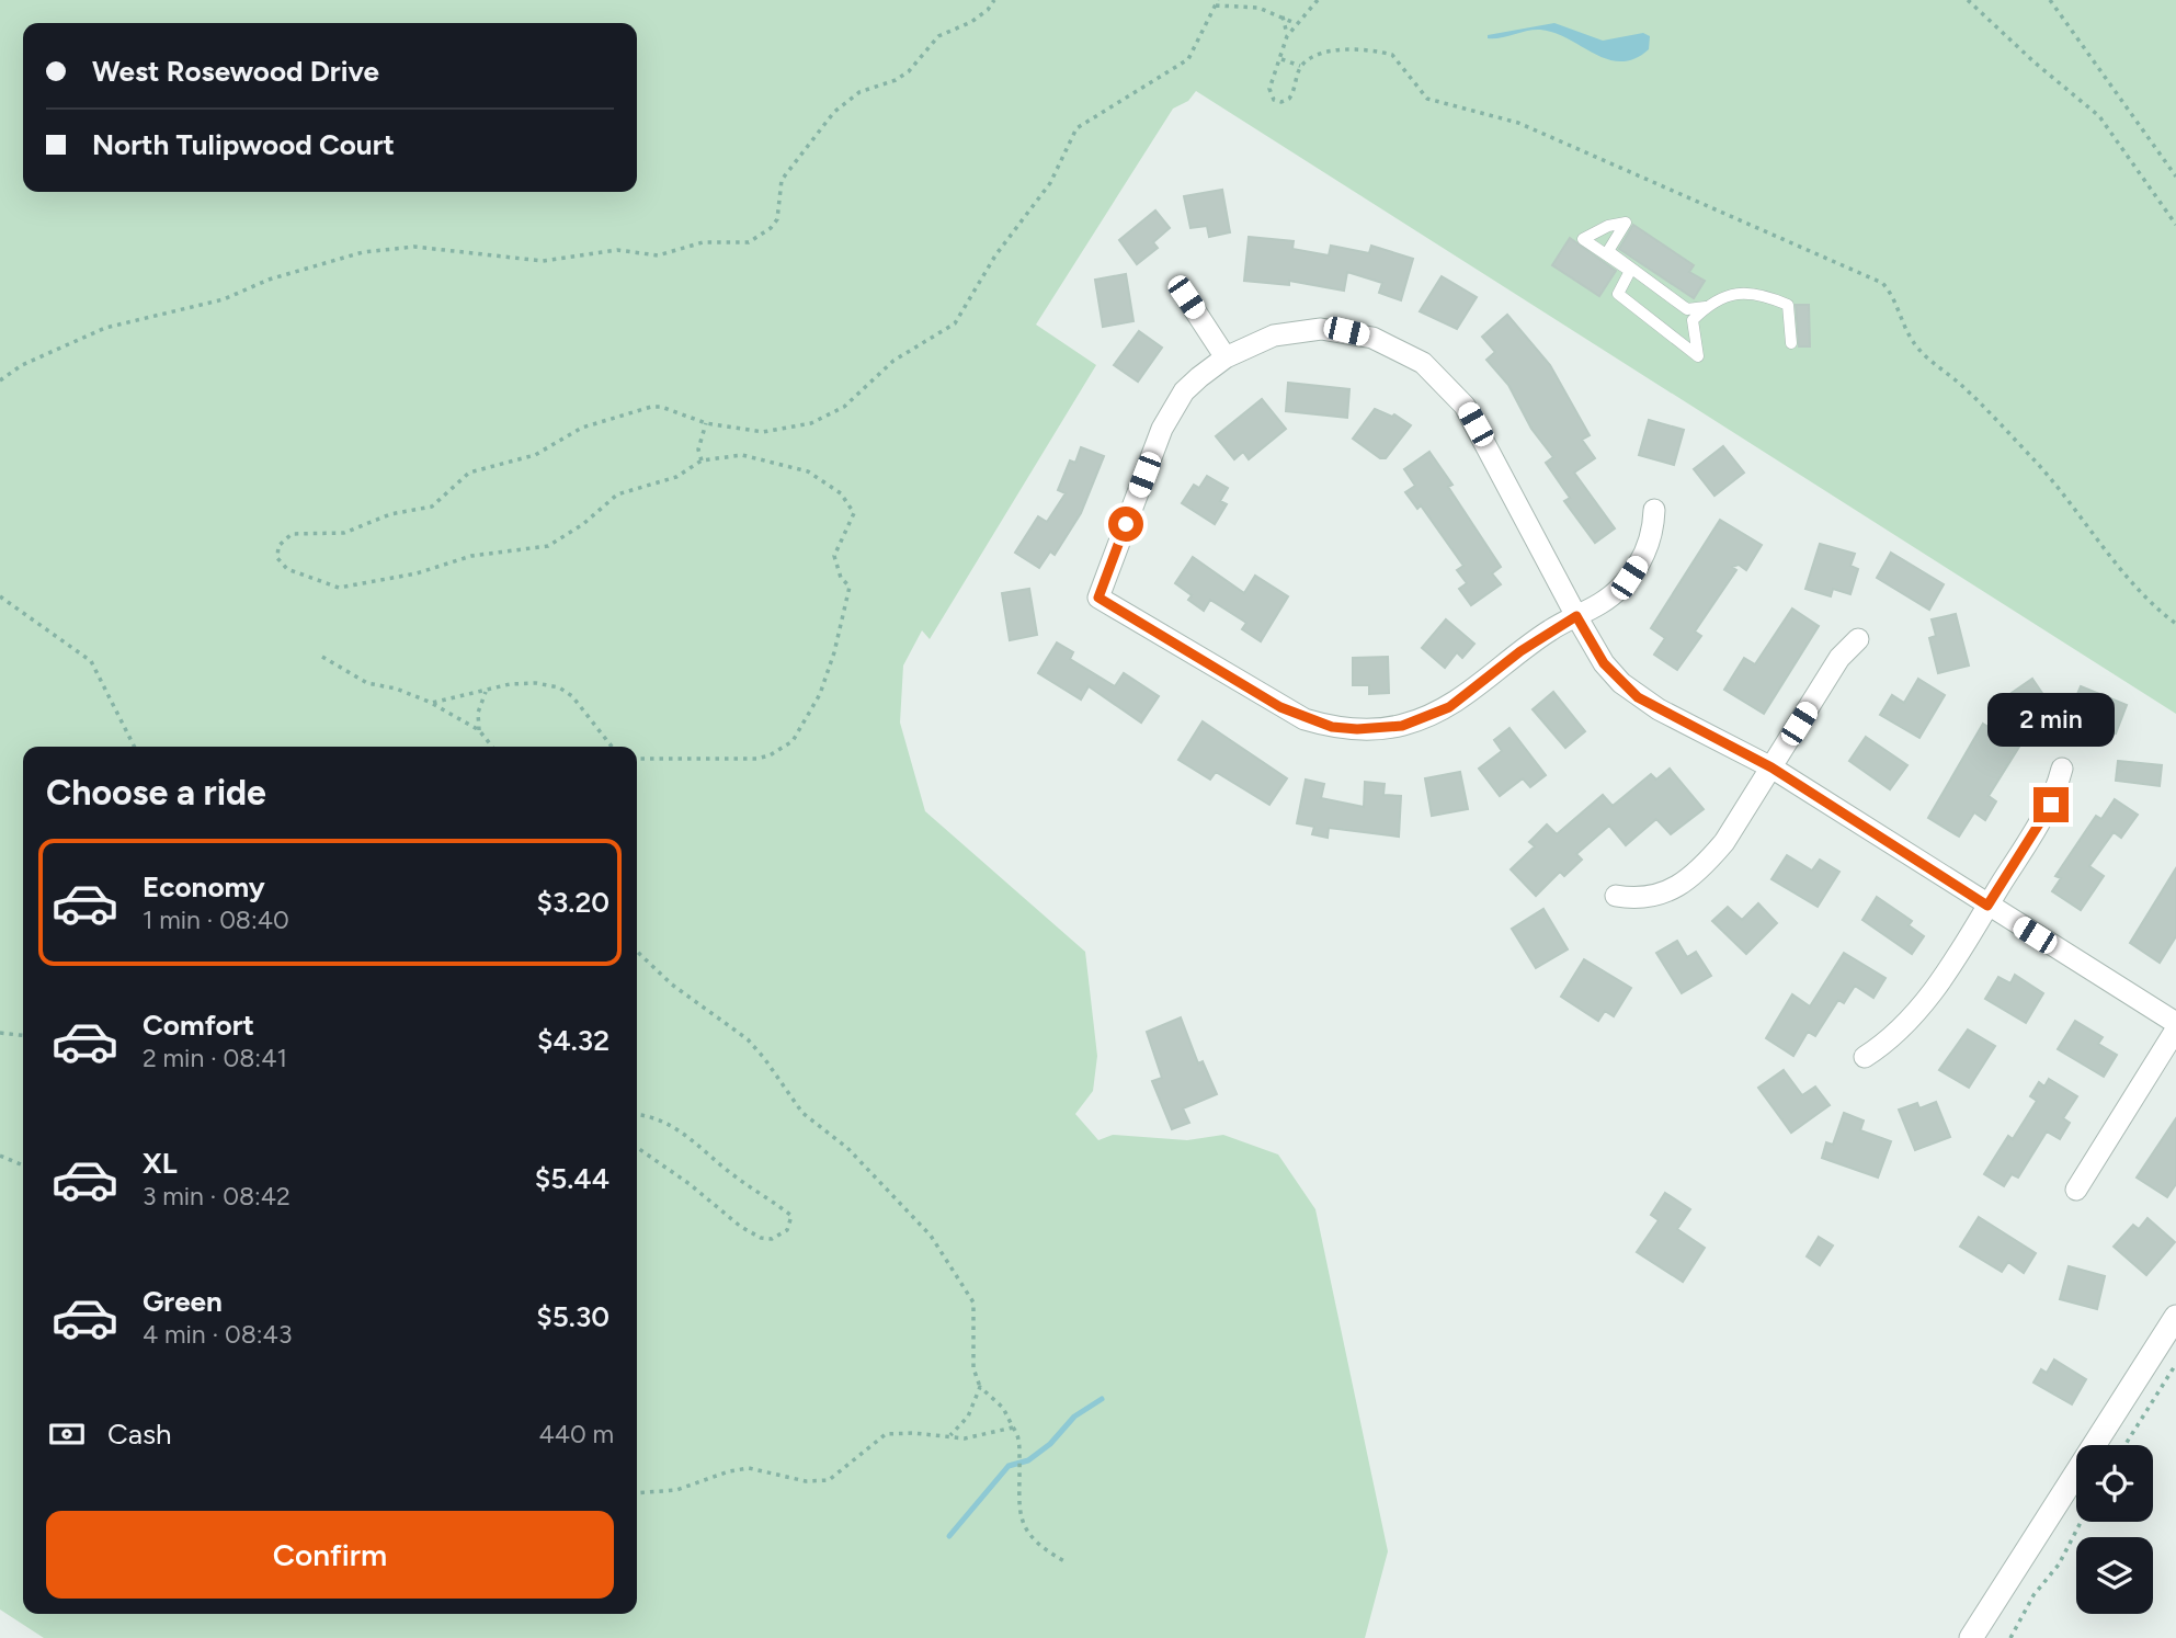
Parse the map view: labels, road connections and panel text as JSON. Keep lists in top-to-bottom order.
{
  "page": {
    "banner": ["West Rosewood Drive", "North Tulipwood Court"],
    "bubble": "2 min",
    "heading": "Choose a ride",
    "list": [
      {
        "name": "Economy",
        "note": "1 min · 08:40",
        "value": "$3.20"
      },
      {
        "name": "Comfort",
        "note": "2 min · 08:41",
        "value": "$4.32"
      },
      {
        "name": "XL",
        "note": "3 min · 08:42",
        "value": "$5.44"
      },
      {
        "name": "Green",
        "note": "4 min · 08:43",
        "value": "$5.30"
      }
    ],
    "pay": ["Cash", "440 m"],
    "buttons": "Confirm"
  }
}
